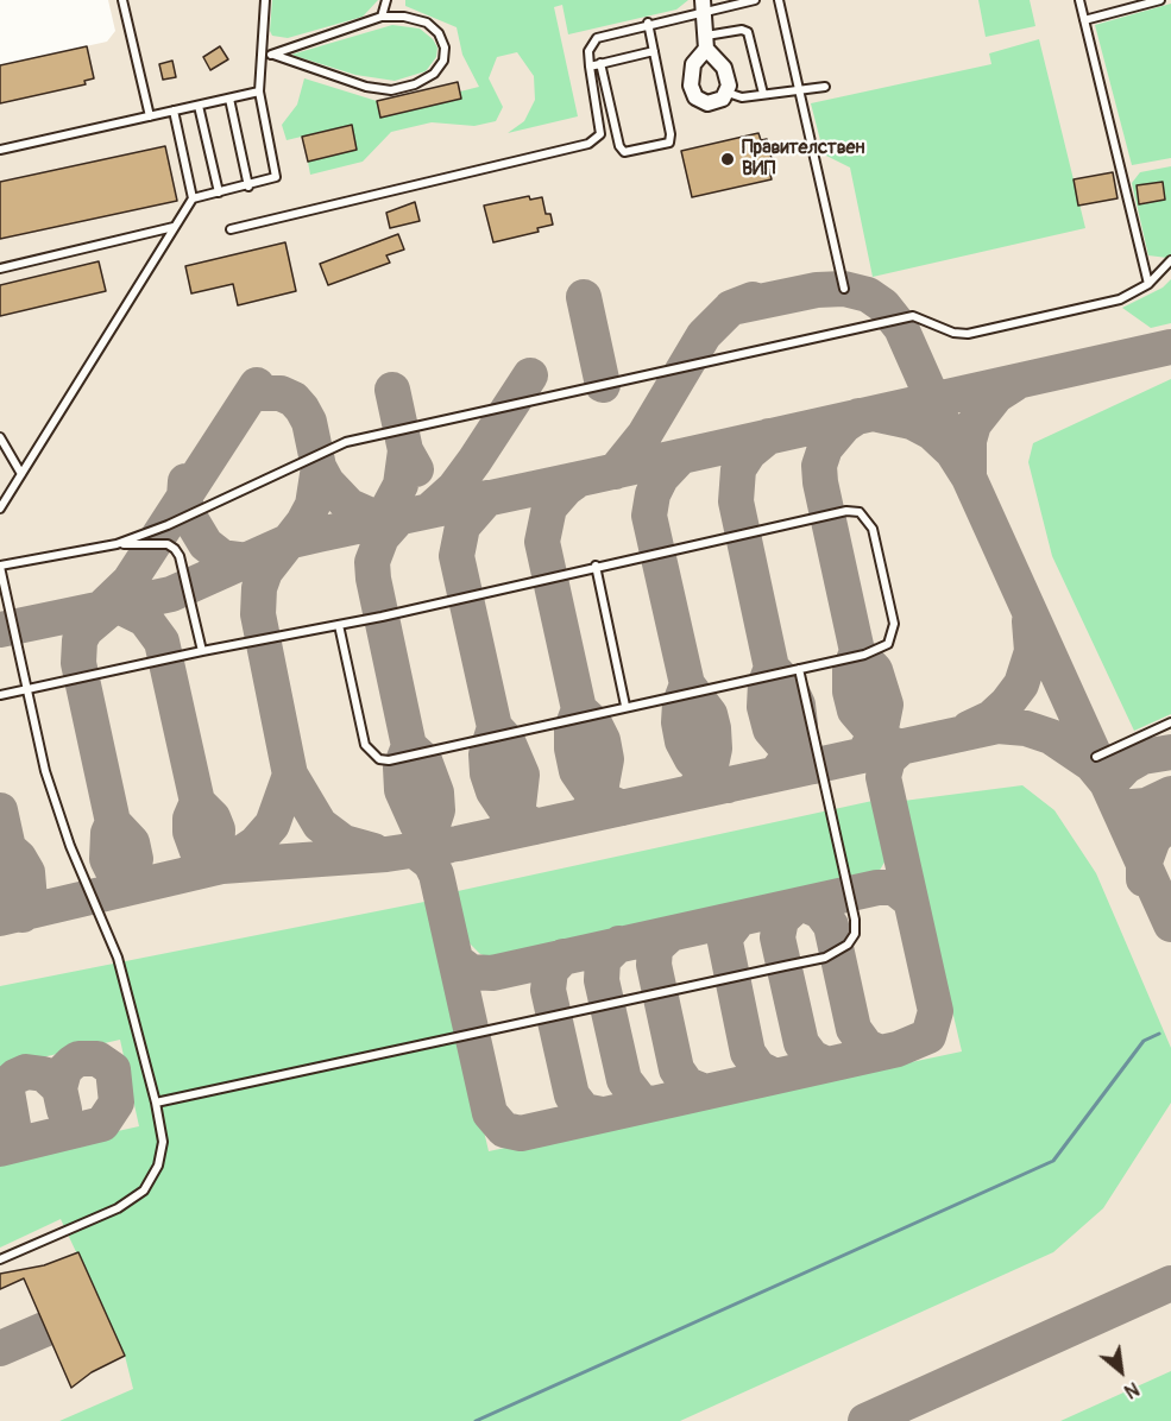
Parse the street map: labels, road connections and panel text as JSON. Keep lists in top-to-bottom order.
{
  "places": ["Правителствен ВИП"],
  "north": "bottom right"
}
